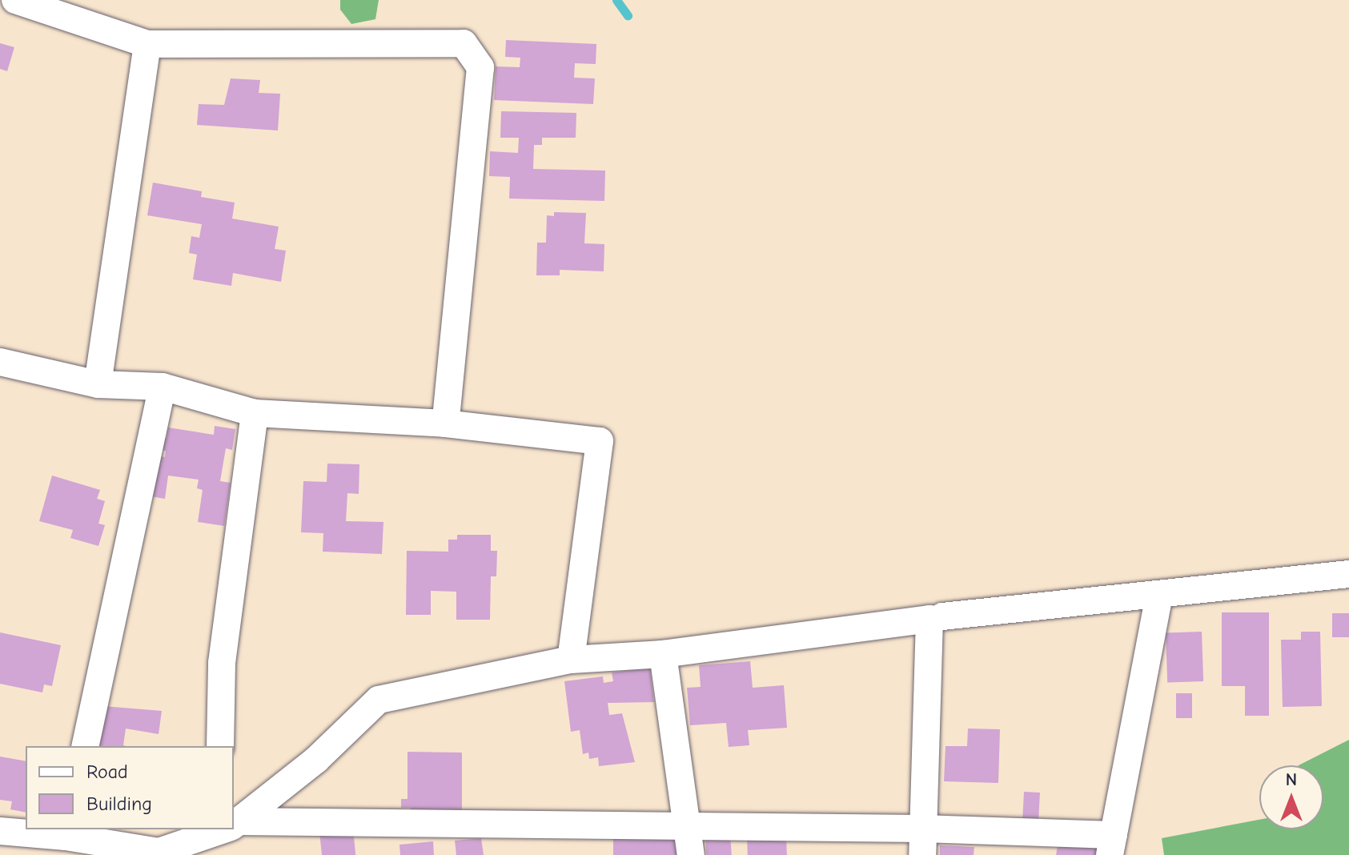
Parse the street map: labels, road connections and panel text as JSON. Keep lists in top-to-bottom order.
{
  "legend": ["Road", "Building"],
  "north": "top"
}
